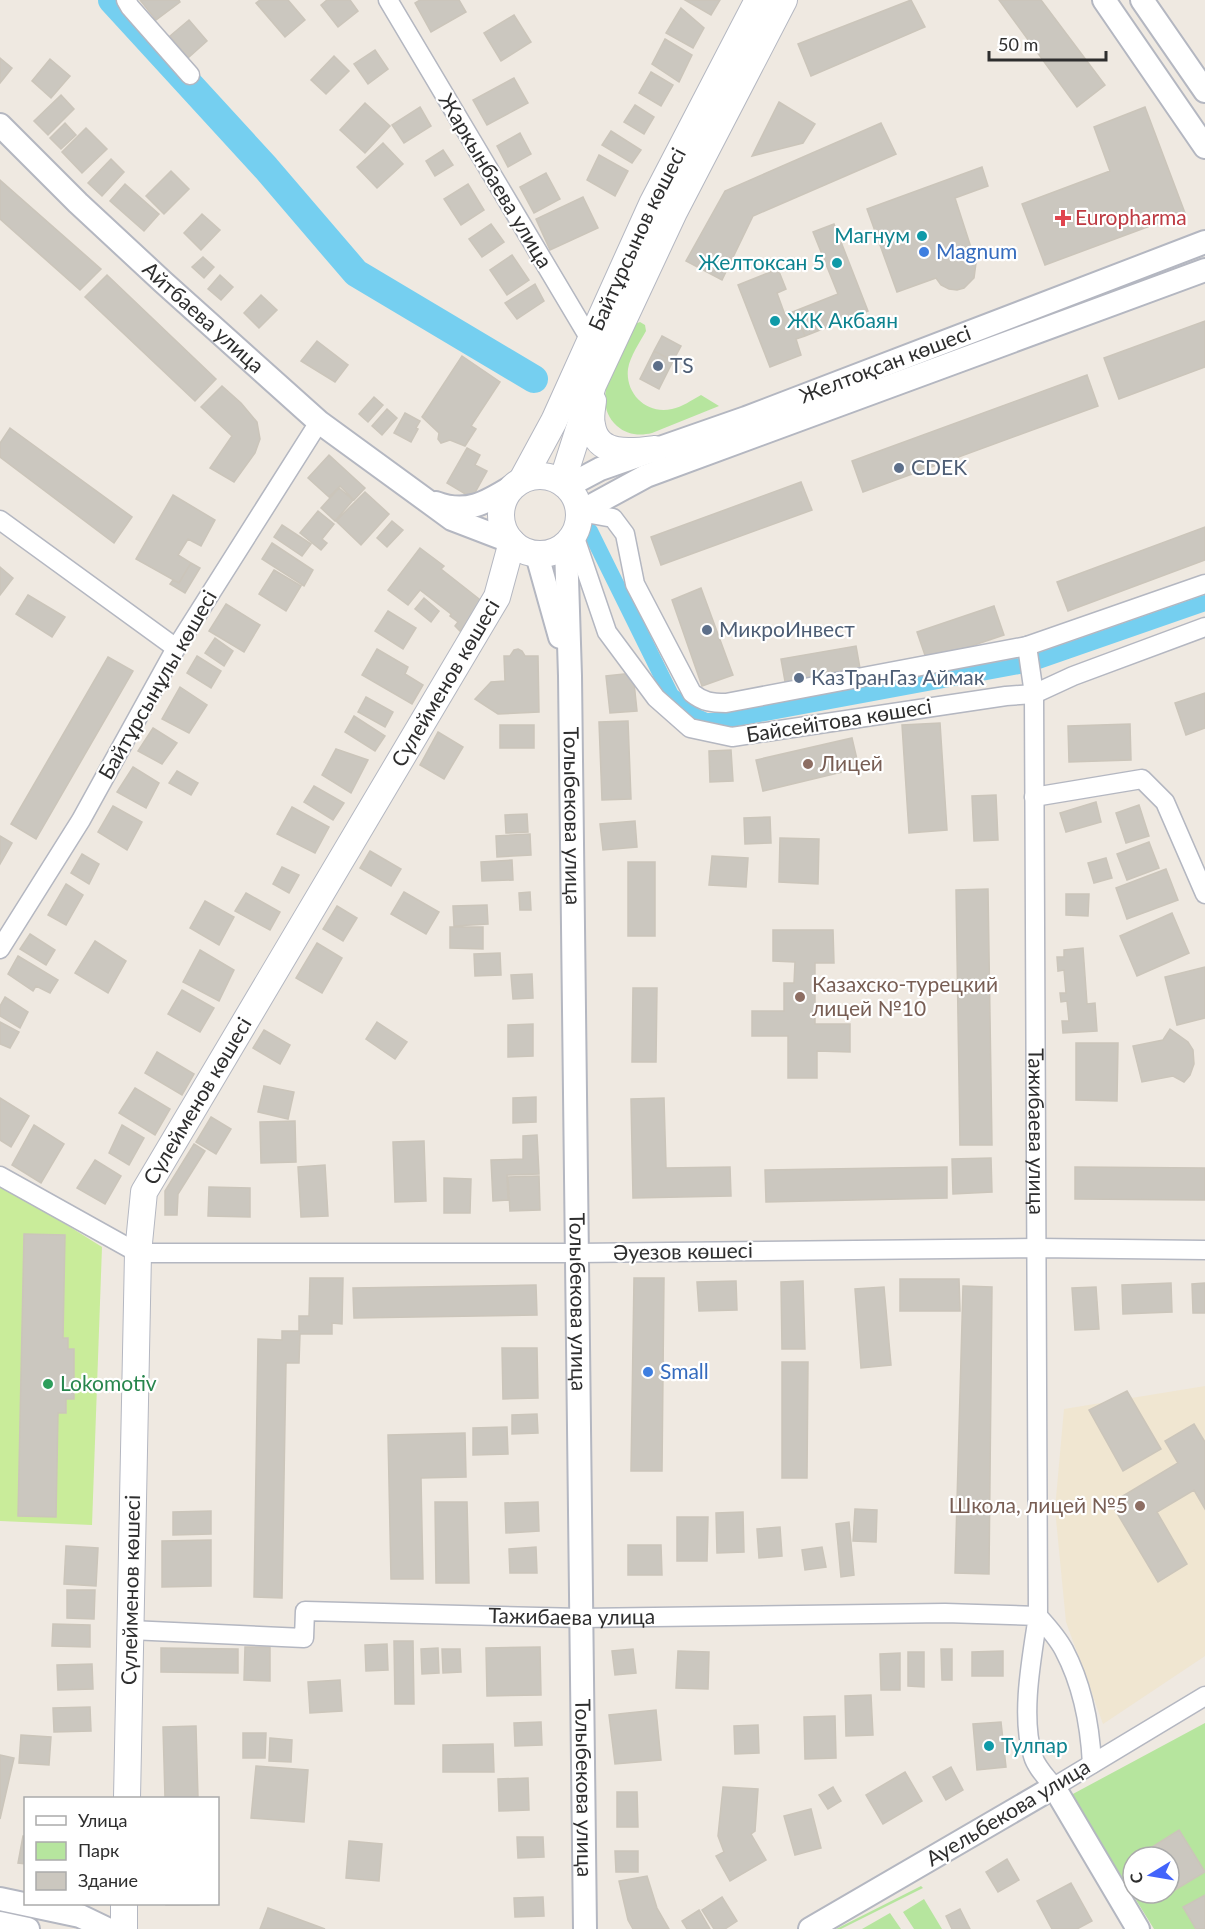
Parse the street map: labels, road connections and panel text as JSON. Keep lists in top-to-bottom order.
{
  "streets": {
    "main road": ["Байтұрсынов көшесі", "Сүлейменов көшесі"],
    "street": [
      "Жаркынбаева улица",
      "Айтбаева улица",
      "Желтоқсан көшесі",
      "Байтұрсынұлы көшесі",
      "Байсейітова көшесі",
      "Толыбекова улица",
      "Тажибаева улица",
      "Әуезов көшесі",
      "Ауельбекова улица"
    ]
  },
  "crossings": [
    ["Жаркынбаева улица", "Байтұрсынов көшесі"],
    ["Байтұрсынов көшесі", "Желтоқсан көшесі"],
    ["Байтұрсынов көшесі", "Сүлейменов көшесі"],
    ["Байтұрсынов көшесі", "Байсейітова көшесі"],
    ["Айтбаева улица", "Байтұрсынұлы көшесі"],
    ["Желтоқсан көшесі", "Сүлейменов көшесі"],
    ["Желтоқсан көшесі", "Байсейітова көшесі"],
    ["Сүлейменов көшесі", "Байсейітова көшесі"],
    ["Сүлейменов көшесі", "Тажибаева улица"],
    ["Сүлейменов көшесі", "Әуезов көшесі"],
    ["Байсейітова көшесі", "Тажибаева улица"],
    ["Толыбекова улица", "Тажибаева улица"],
    ["Толыбекова улица", "Әуезов көшесі"],
    ["Тажибаева улица", "Әуезов көшесі"],
    ["Тажибаева улица", "Ауельбекова улица"]
  ],
  "places": {
    "health": ["Europharma"],
    "other": [
      "Магнум",
      "Magnum",
      "Желтоксан 5",
      "ЖК Акбаян",
      "TS",
      "CDEK",
      "МикроИнвест",
      "КазТранГаз Аймак",
      "Лицей",
      "Казахско-турецкий лицей №10",
      "Small",
      "Lokomotiv",
      "Школа, лицей №5",
      "Тулпар"
    ]
  },
  "legend": ["Улица", "Парк", "Здание"],
  "scale_bar": "50 m",
  "north": "left"
}
